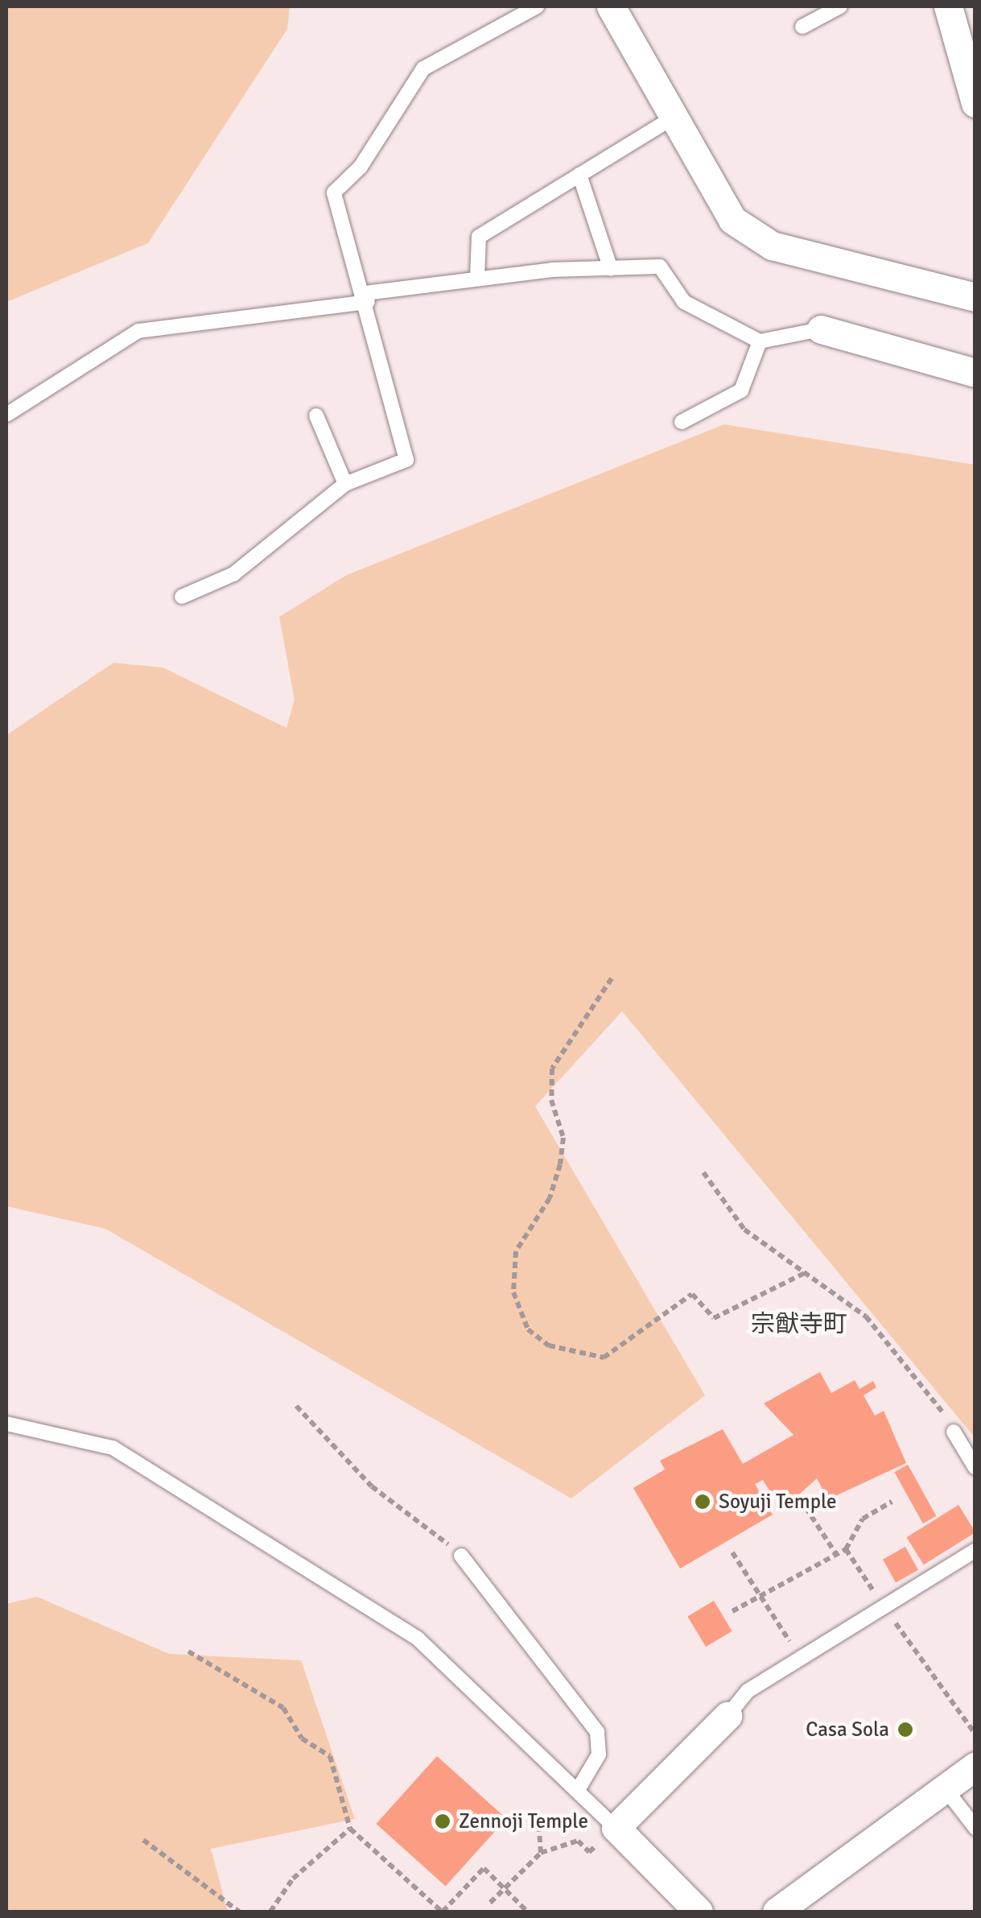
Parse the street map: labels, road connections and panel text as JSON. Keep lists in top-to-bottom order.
{
  "districts": ["宗猷寺町"],
  "places": ["Soyuji Temple", "Casa Sola", "Zennoji Temple"]
}
